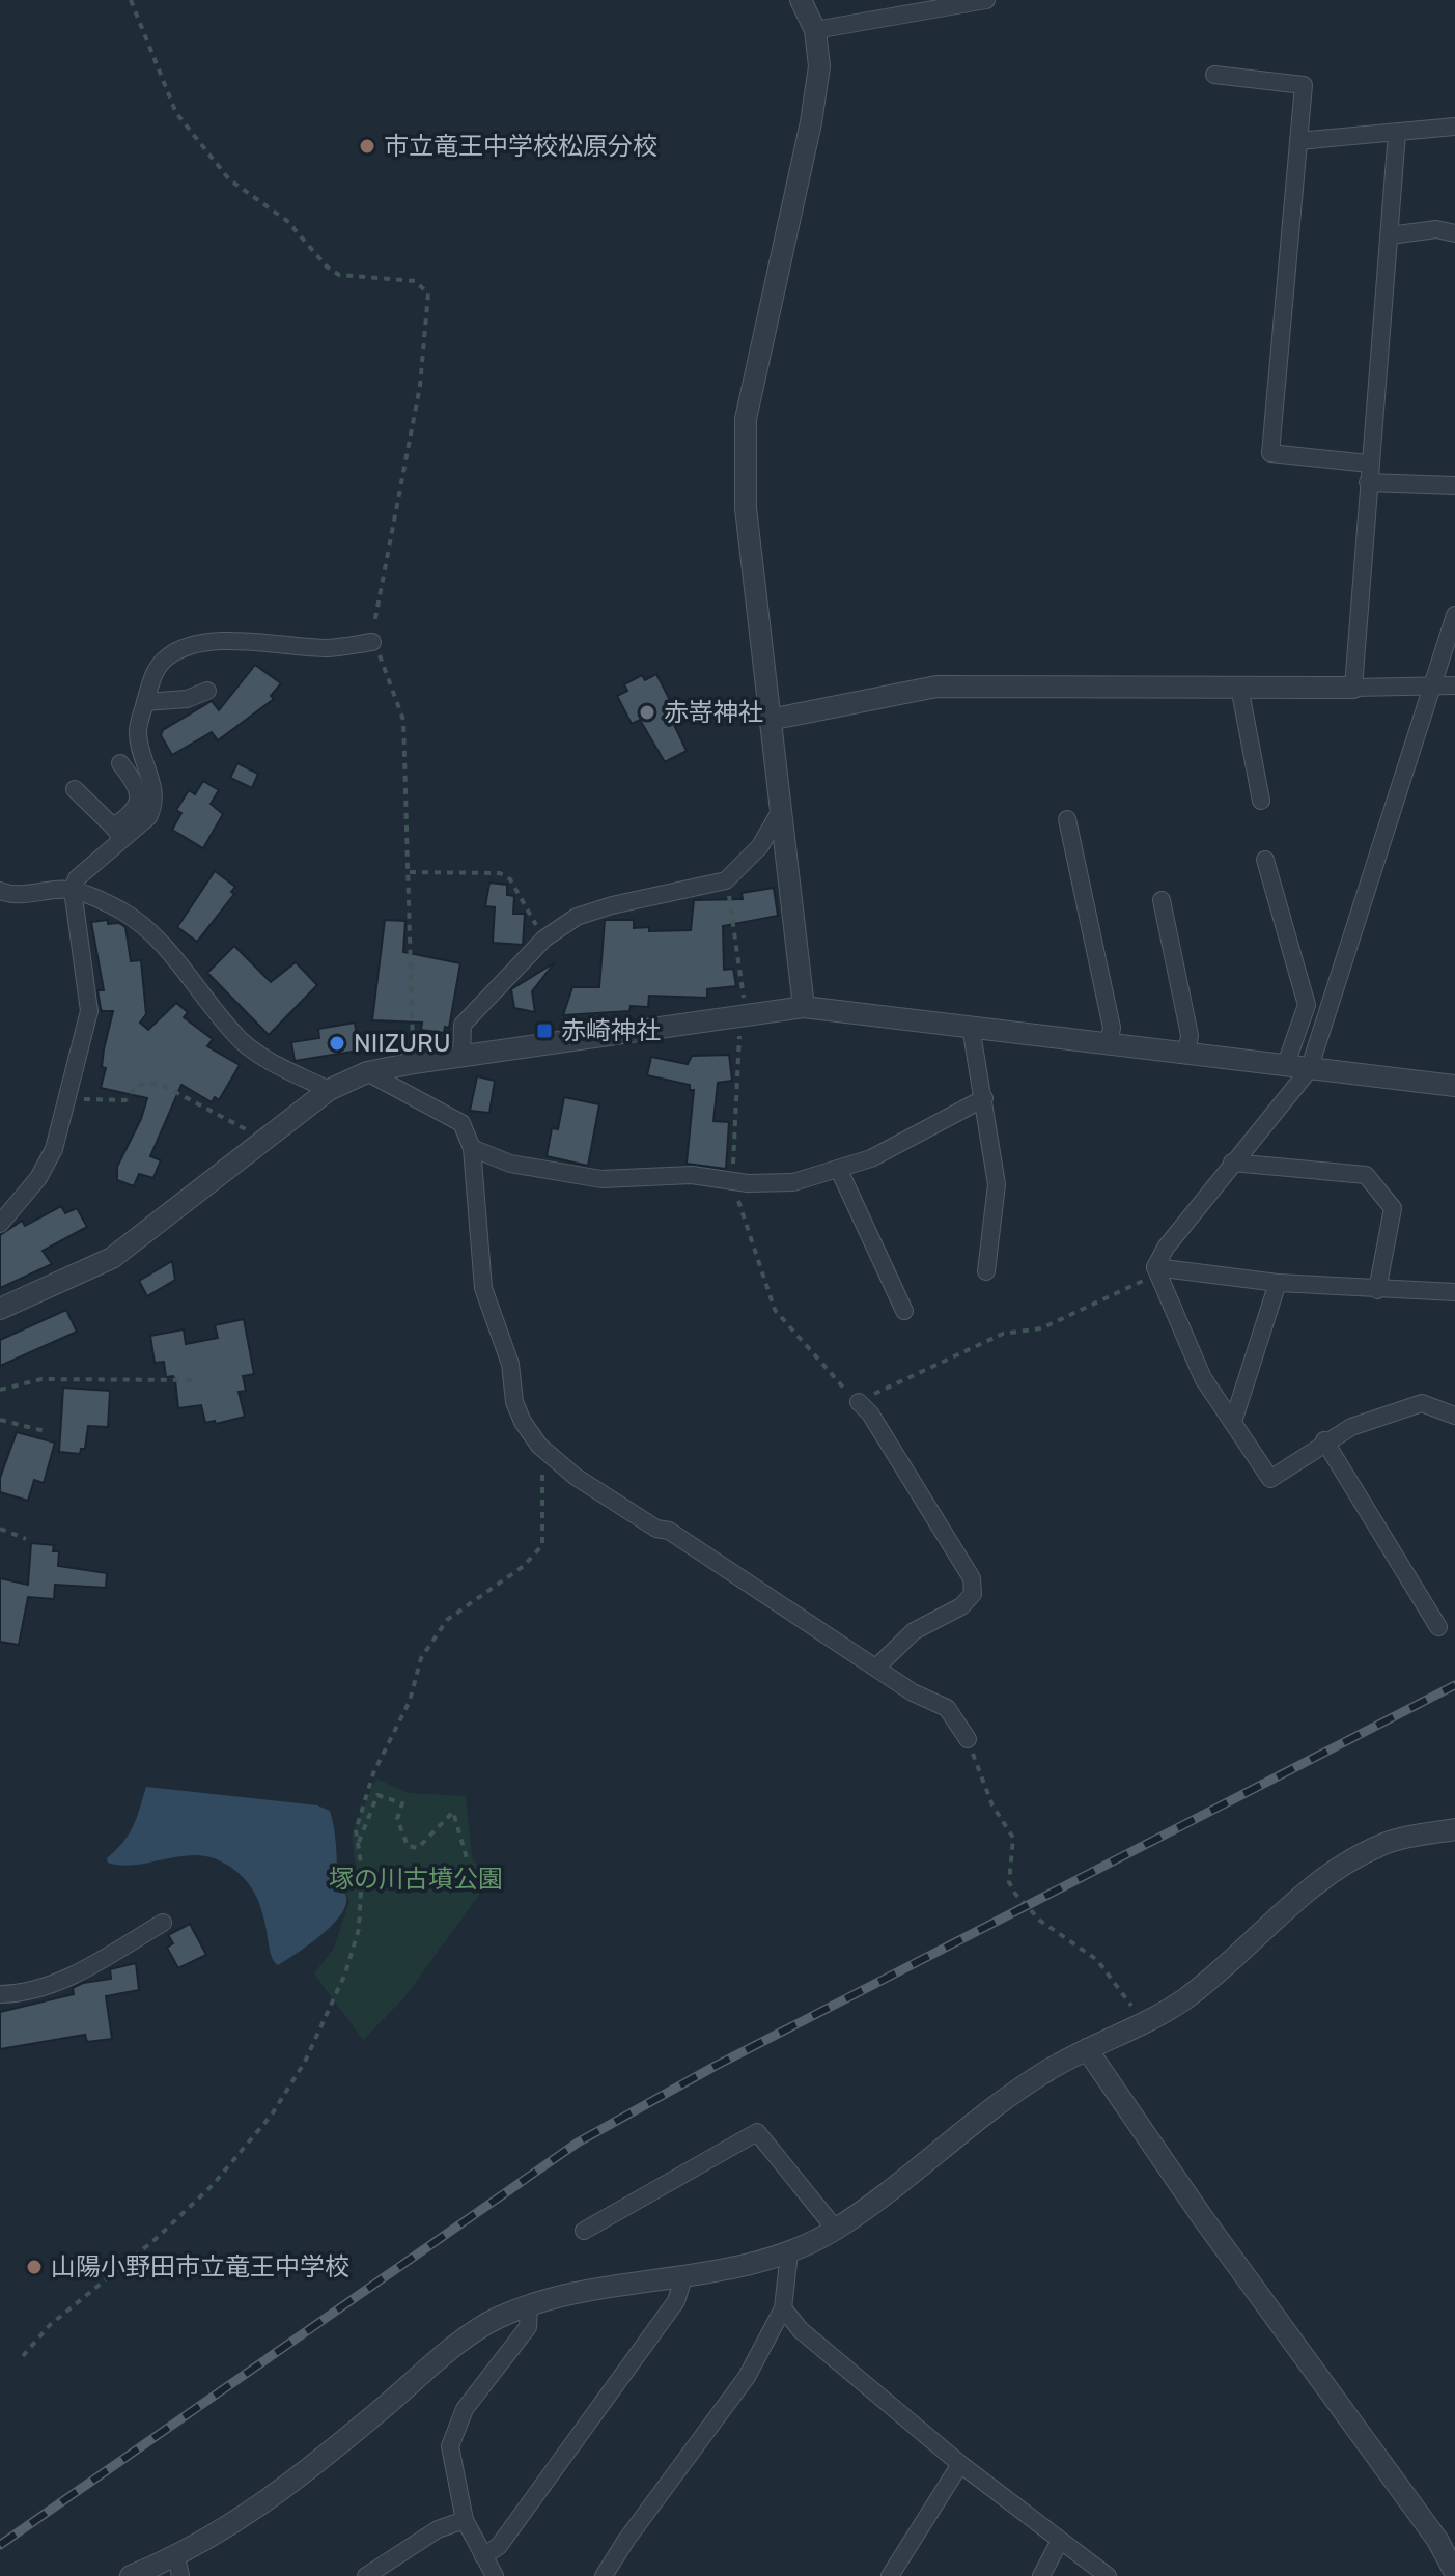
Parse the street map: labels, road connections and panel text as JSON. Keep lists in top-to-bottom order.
{
  "parks": ["塚の川古墳公園"],
  "places": {
    "other": [
      "市立竜王中学校松原分校",
      "赤嵜神社",
      "NIIZURU",
      "山陽小野田市立竜王中学校"
    ],
    "transit": ["赤崎神社"]
  }
}
